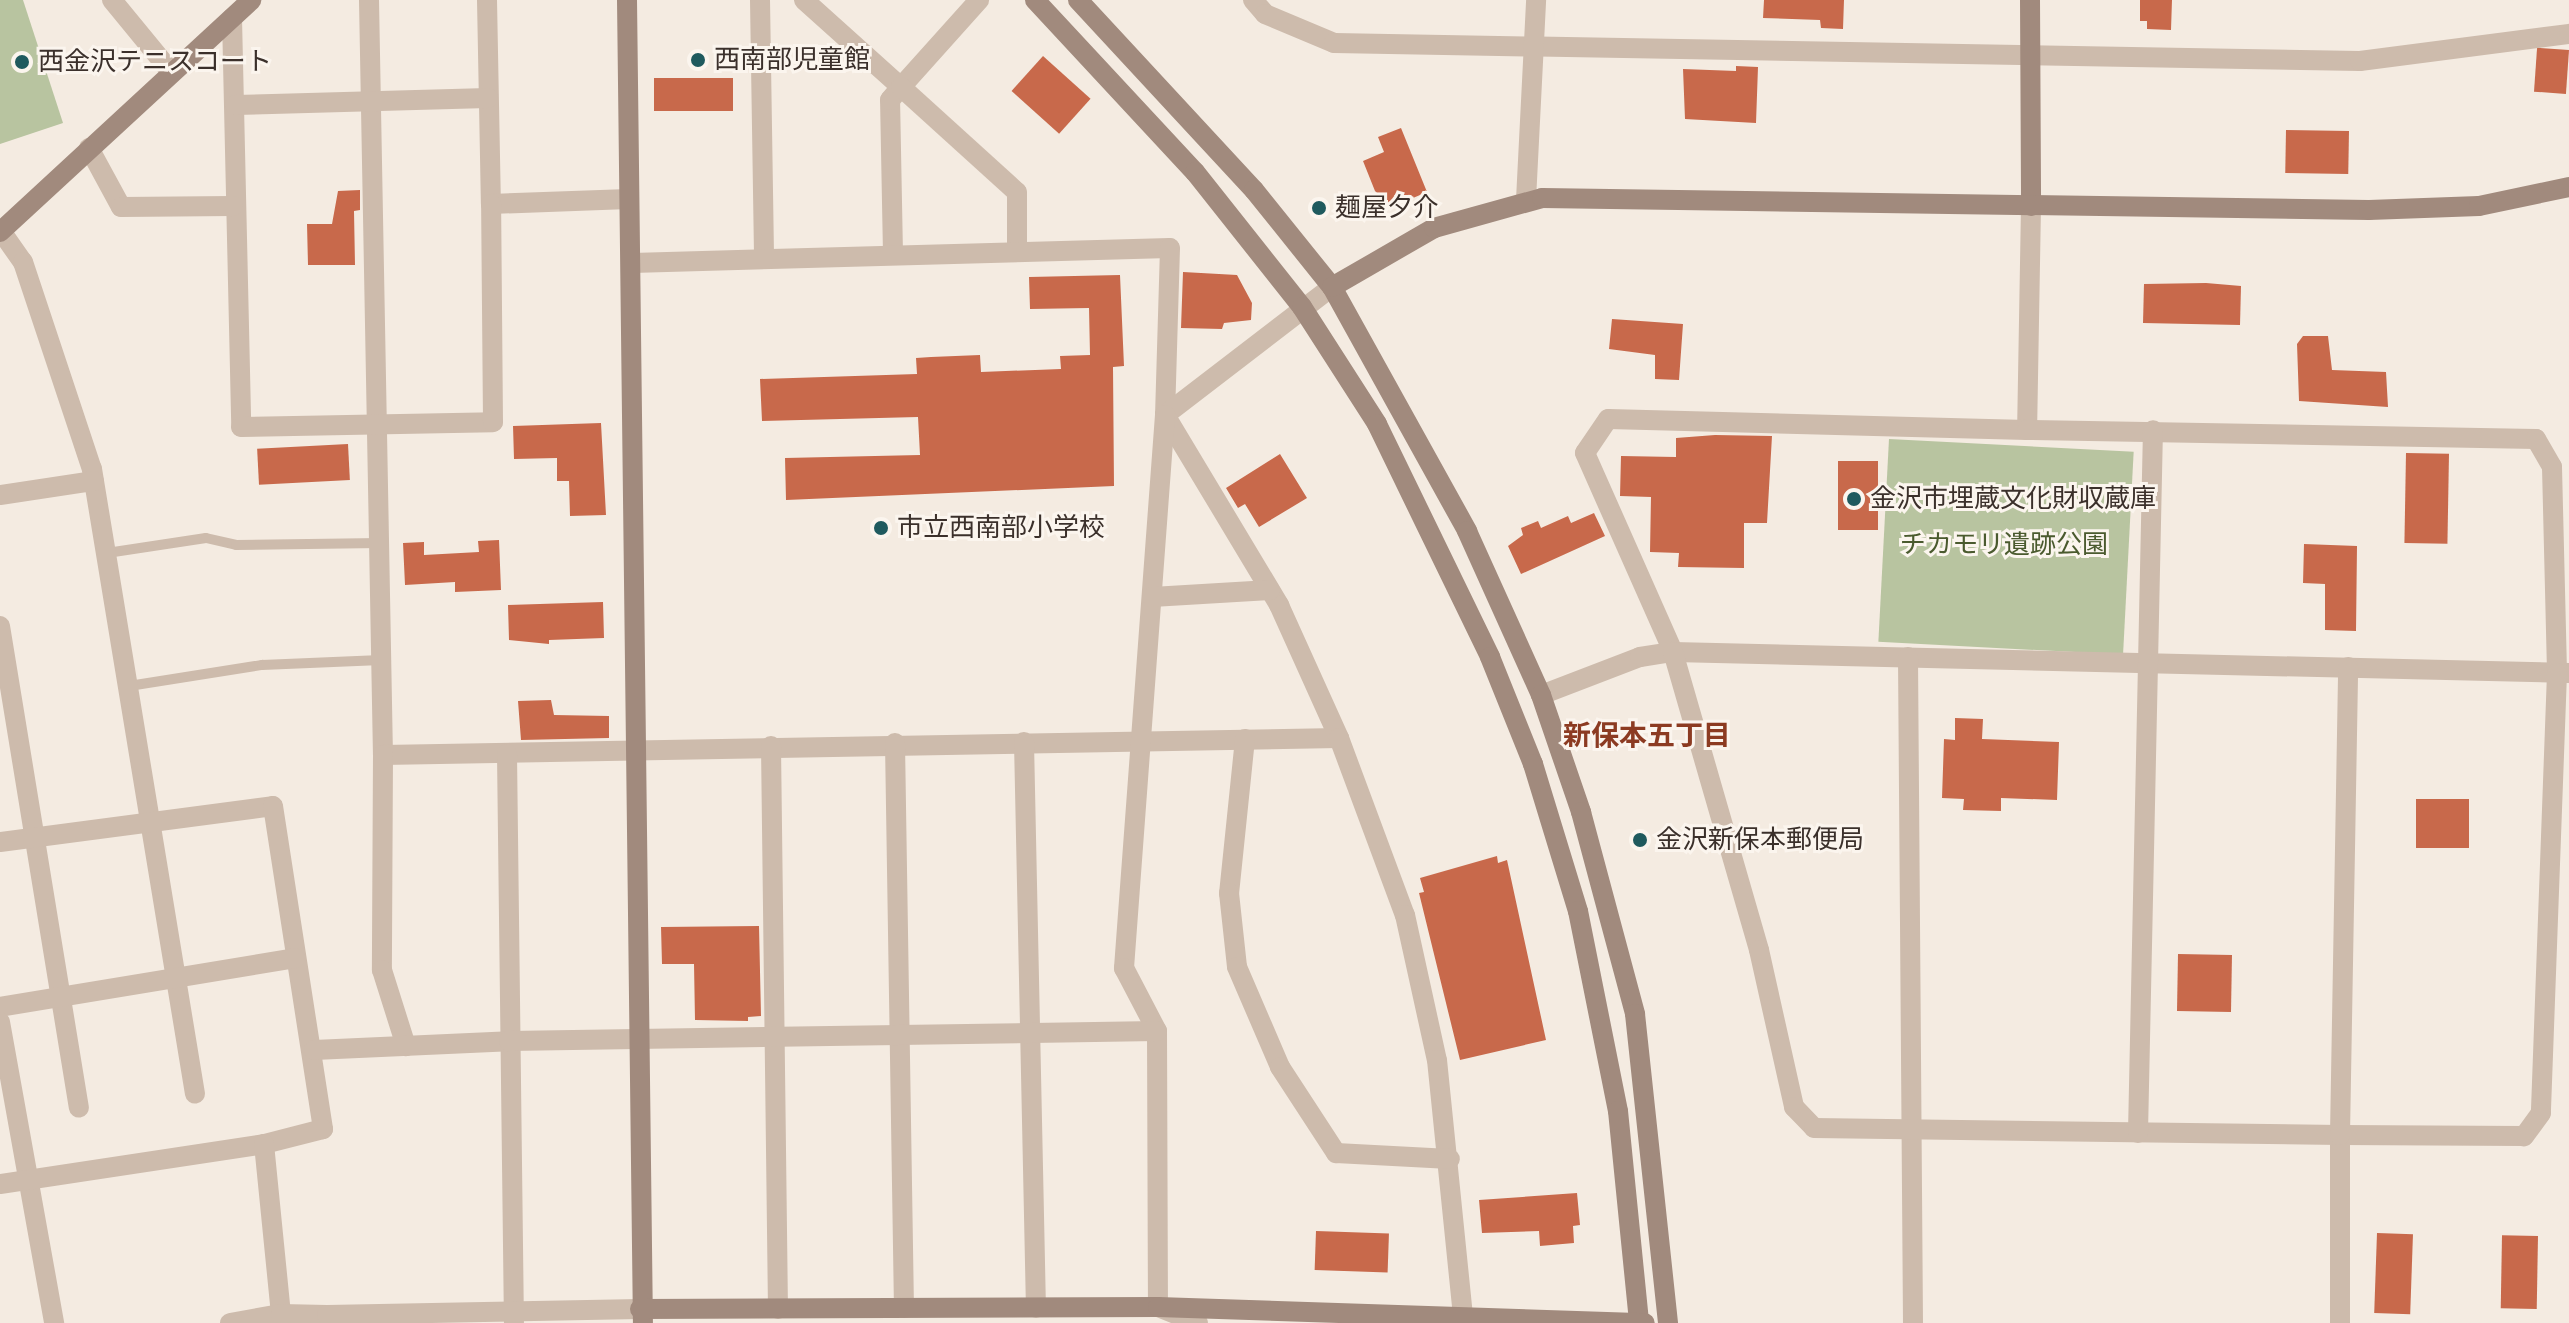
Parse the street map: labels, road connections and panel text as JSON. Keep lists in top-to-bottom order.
{
  "districts": ["新保本五丁目"],
  "parks": ["チカモリ遺跡公園"],
  "places": [
    "西南部児童館",
    "西金沢テニスコート",
    "麺屋夕介",
    "金沢市埋蔵文化財収蔵庫",
    "市立西南部小学校",
    "金沢新保本郵便局"
  ]
}
